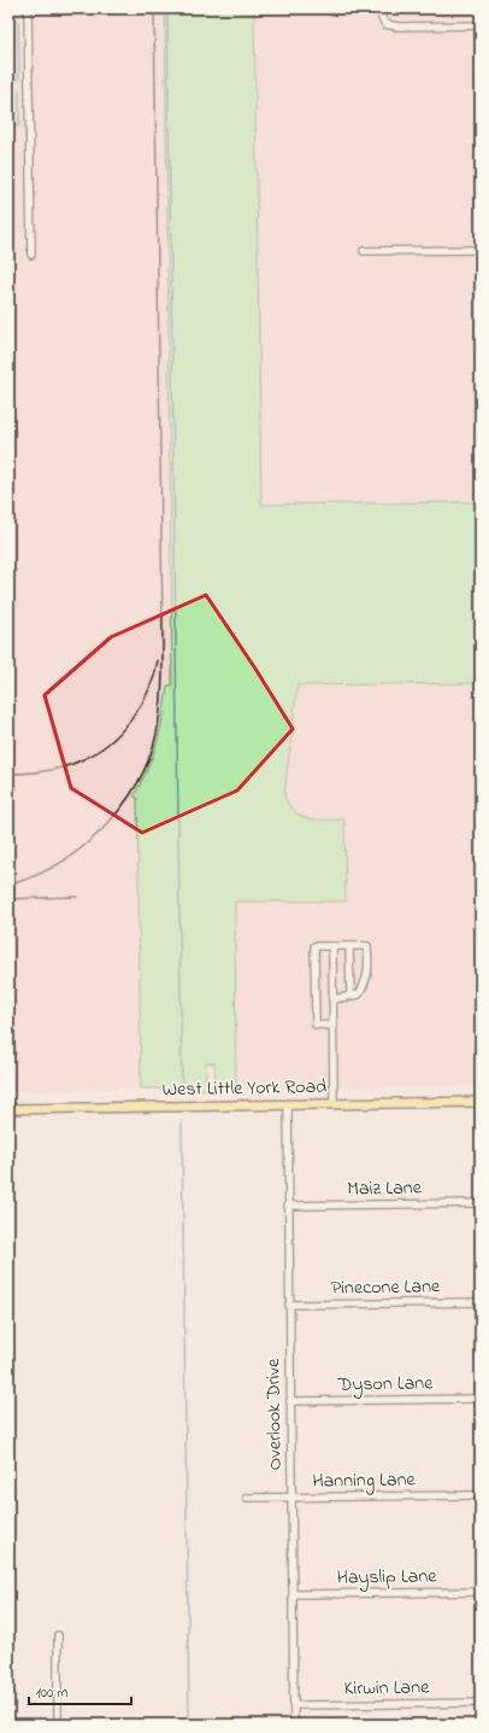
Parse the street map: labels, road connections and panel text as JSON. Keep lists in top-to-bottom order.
{
  "streets": {
    "main road": ["West Little York Road"],
    "street": [
      "Maiz Lane",
      "Pinecone Lane",
      "Dyson Lane",
      "Overlook Drive",
      "Hanning Lane",
      "Hayslip Lane",
      "Kirwin Lane"
    ]
  },
  "crossings": [
    ["West Little York Road", "Overlook Drive"],
    ["Maiz Lane", "Overlook Drive"],
    ["Pinecone Lane", "Overlook Drive"],
    ["Dyson Lane", "Overlook Drive"],
    ["Overlook Drive", "Hanning Lane"],
    ["Overlook Drive", "Hayslip Lane"],
    ["Overlook Drive", "Kirwin Lane"]
  ],
  "scale_bar": "100 m"
}
